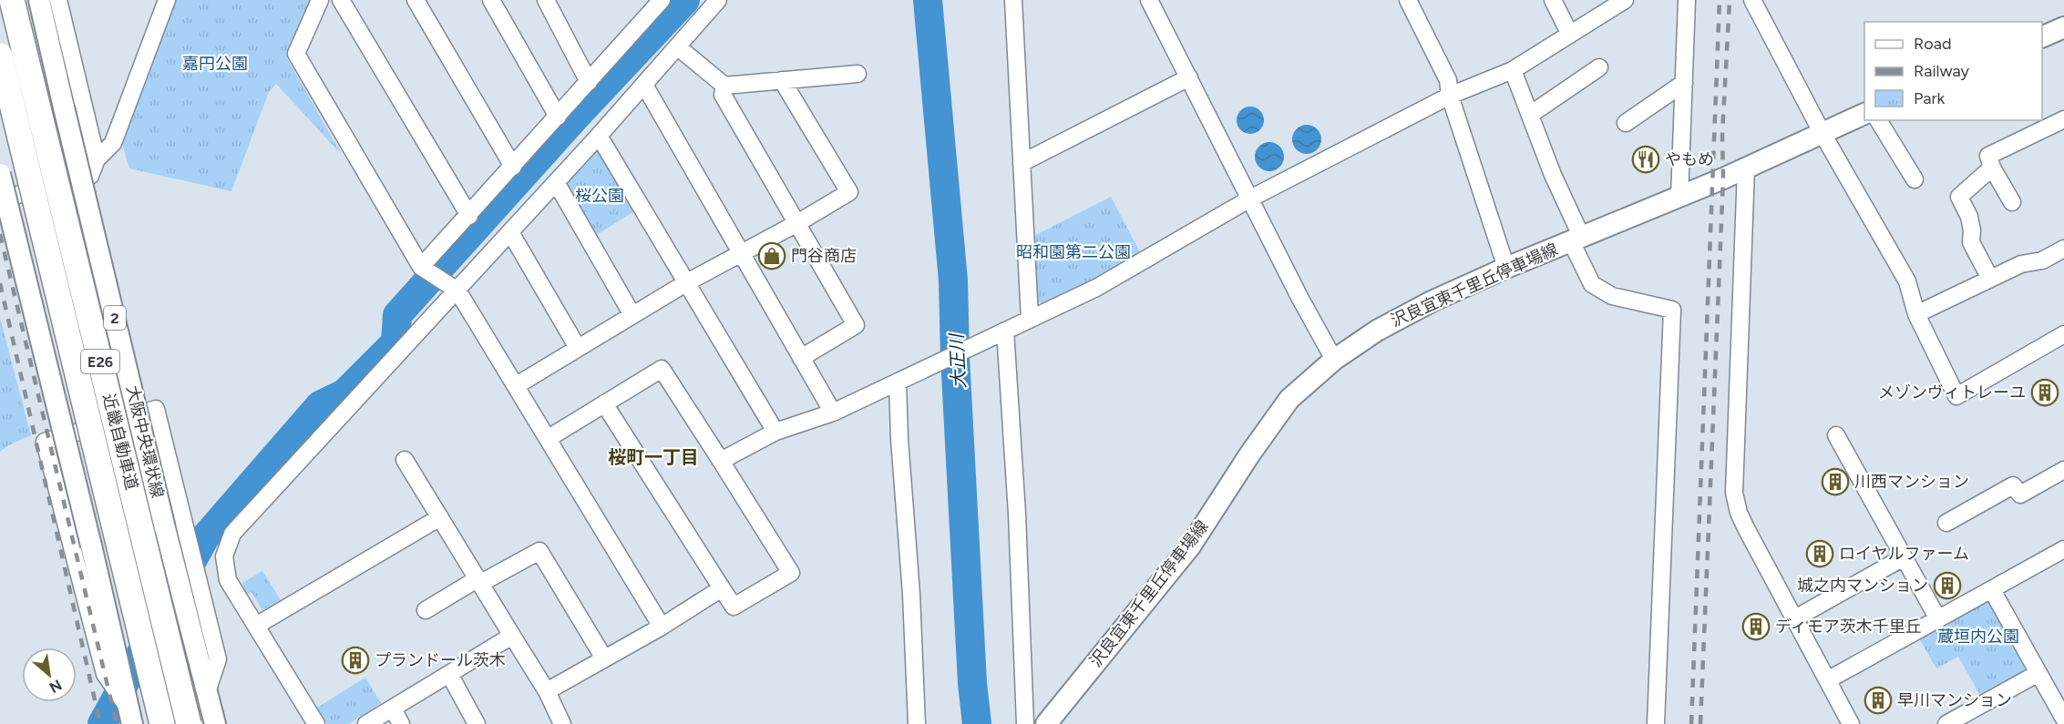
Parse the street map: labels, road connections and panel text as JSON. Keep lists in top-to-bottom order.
{
  "streets": {
    "highway": ["E26", "近畿自動車道"],
    "main road": ["沢良宜東千里丘停車場線", "2", "大阪中央環状線"]
  },
  "districts": ["桜町一丁目"],
  "water": ["大正川"],
  "parks": [
    "嘉円公園",
    "桜公園",
    "昭和園第二公園",
    "蔵垣内公園"
  ],
  "places": {
    "restaurant": ["やもめ"],
    "shop": ["門谷商店"],
    "building": [
      "メゾンヴィトレーユ",
      "川西マンション",
      "ロイヤルファーム",
      "城之内マンション",
      "ディモア茨木千里丘",
      "プランドール茨木",
      "早川マンション"
    ]
  },
  "legend": ["Road", "Railway", "Park"],
  "north": "bottom right"
}
